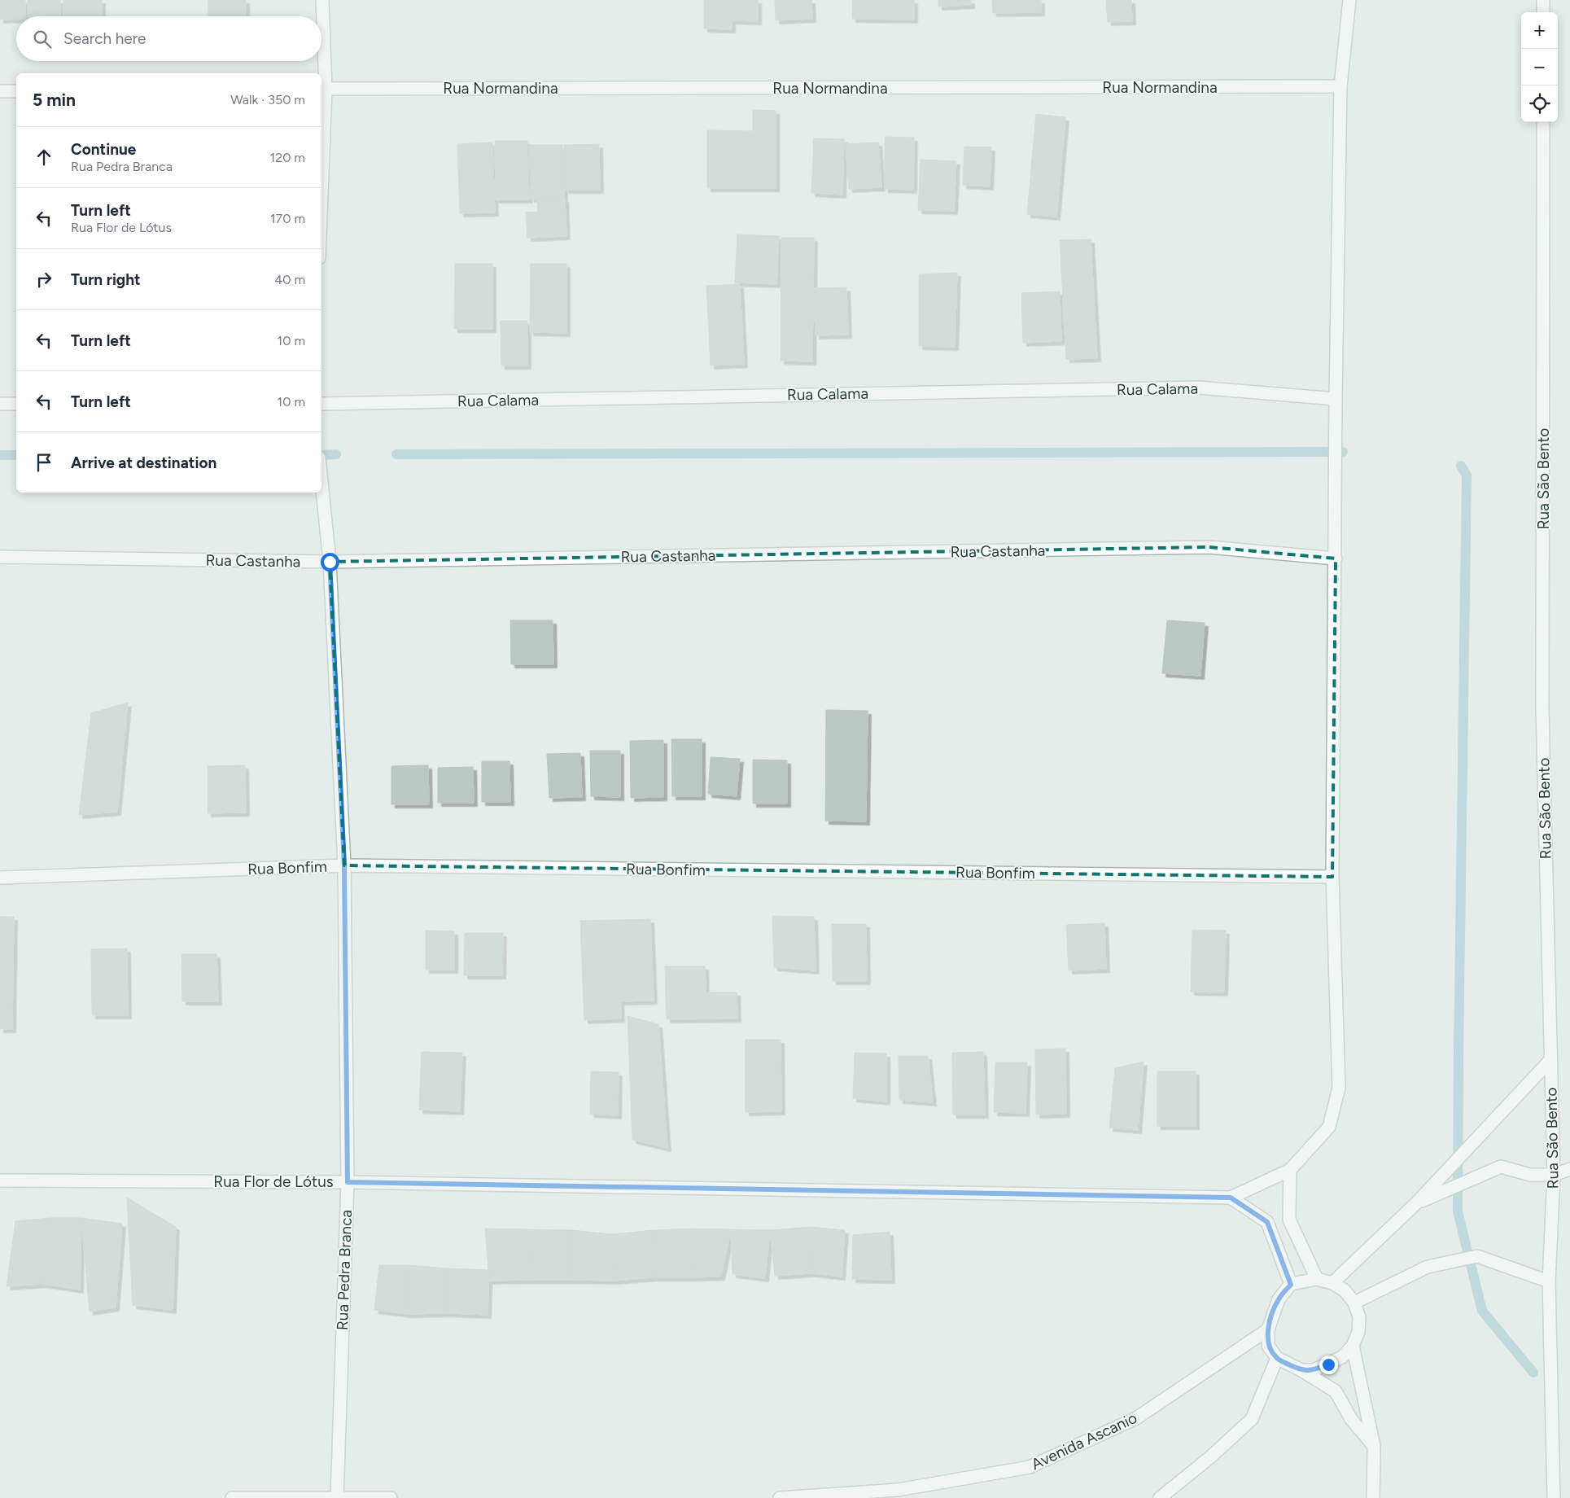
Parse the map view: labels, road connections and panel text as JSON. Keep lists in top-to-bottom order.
{
  "streets": {
    "street": [
      "Rua Normandina",
      "Rua Calama",
      "Rua São Bento",
      "Rua Castanha",
      "Rua Bonfim",
      "Rua Flor de Lótus",
      "Rua Pedra Branca",
      "Avenida Ascanio"
    ]
  },
  "crossings": [
    ["Rua Castanha", "Rua Pedra Branca"],
    ["Rua Bonfim", "Rua Pedra Branca"],
    ["Rua Flor de Lótus", "Rua Pedra Branca"]
  ],
  "page": {
    "map_buttons": ["+", "−"],
    "search": "Search here",
    "heading": ["5 min", "Walk · 350 m"],
    "list": [
      ["Continue", "Rua Pedra Branca", "120 m"],
      ["Turn left", "Rua Flor de Lótus", "170 m"],
      ["Turn right", "40 m"],
      ["Turn left", "10 m"],
      ["Turn left", "10 m"],
      "Arrive at destination"
    ]
  }
}
